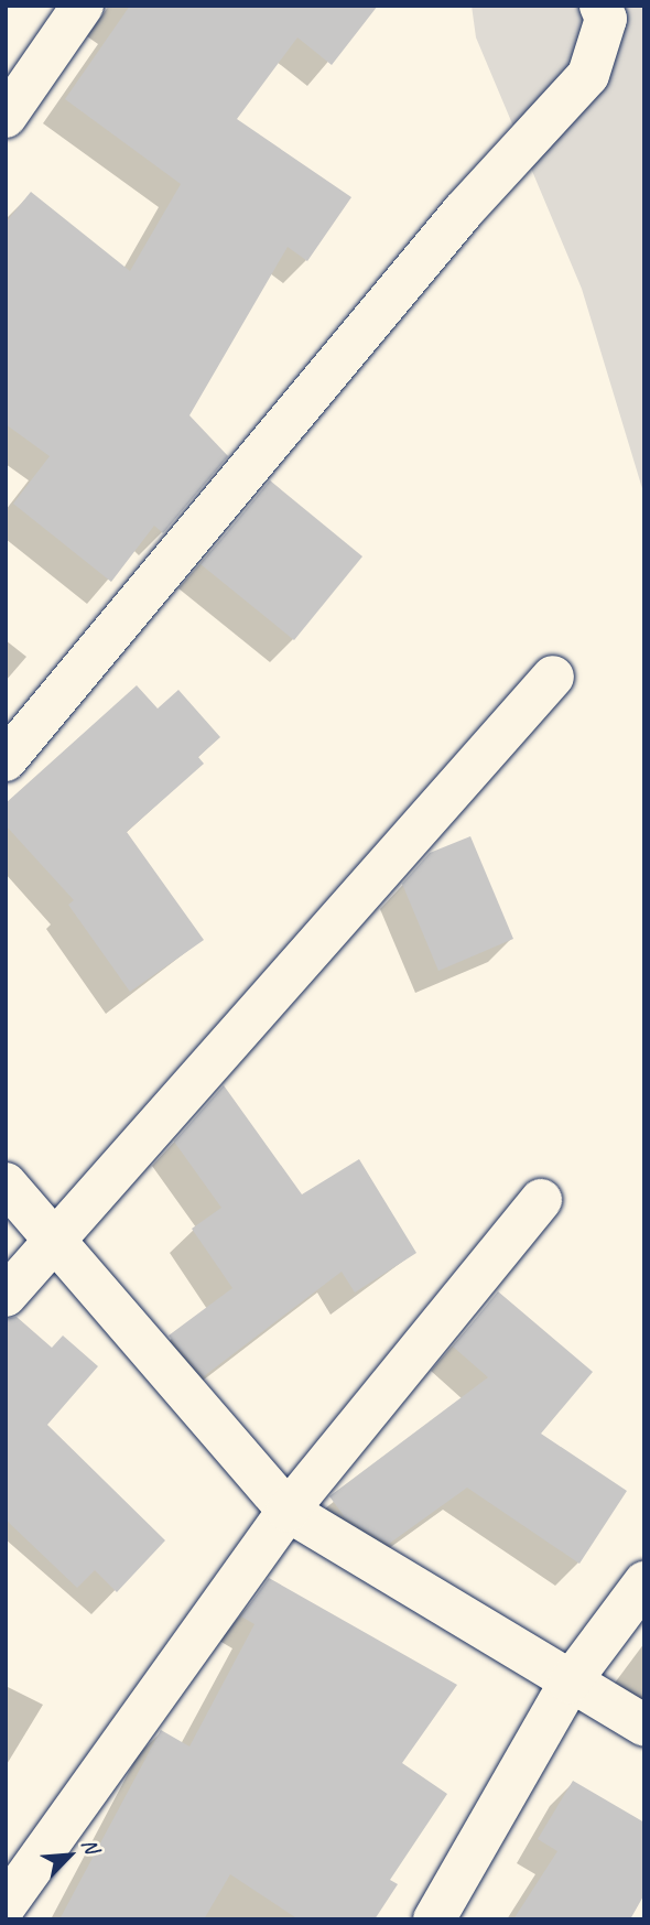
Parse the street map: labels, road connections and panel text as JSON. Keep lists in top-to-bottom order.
{
  "north": "top right"
}
